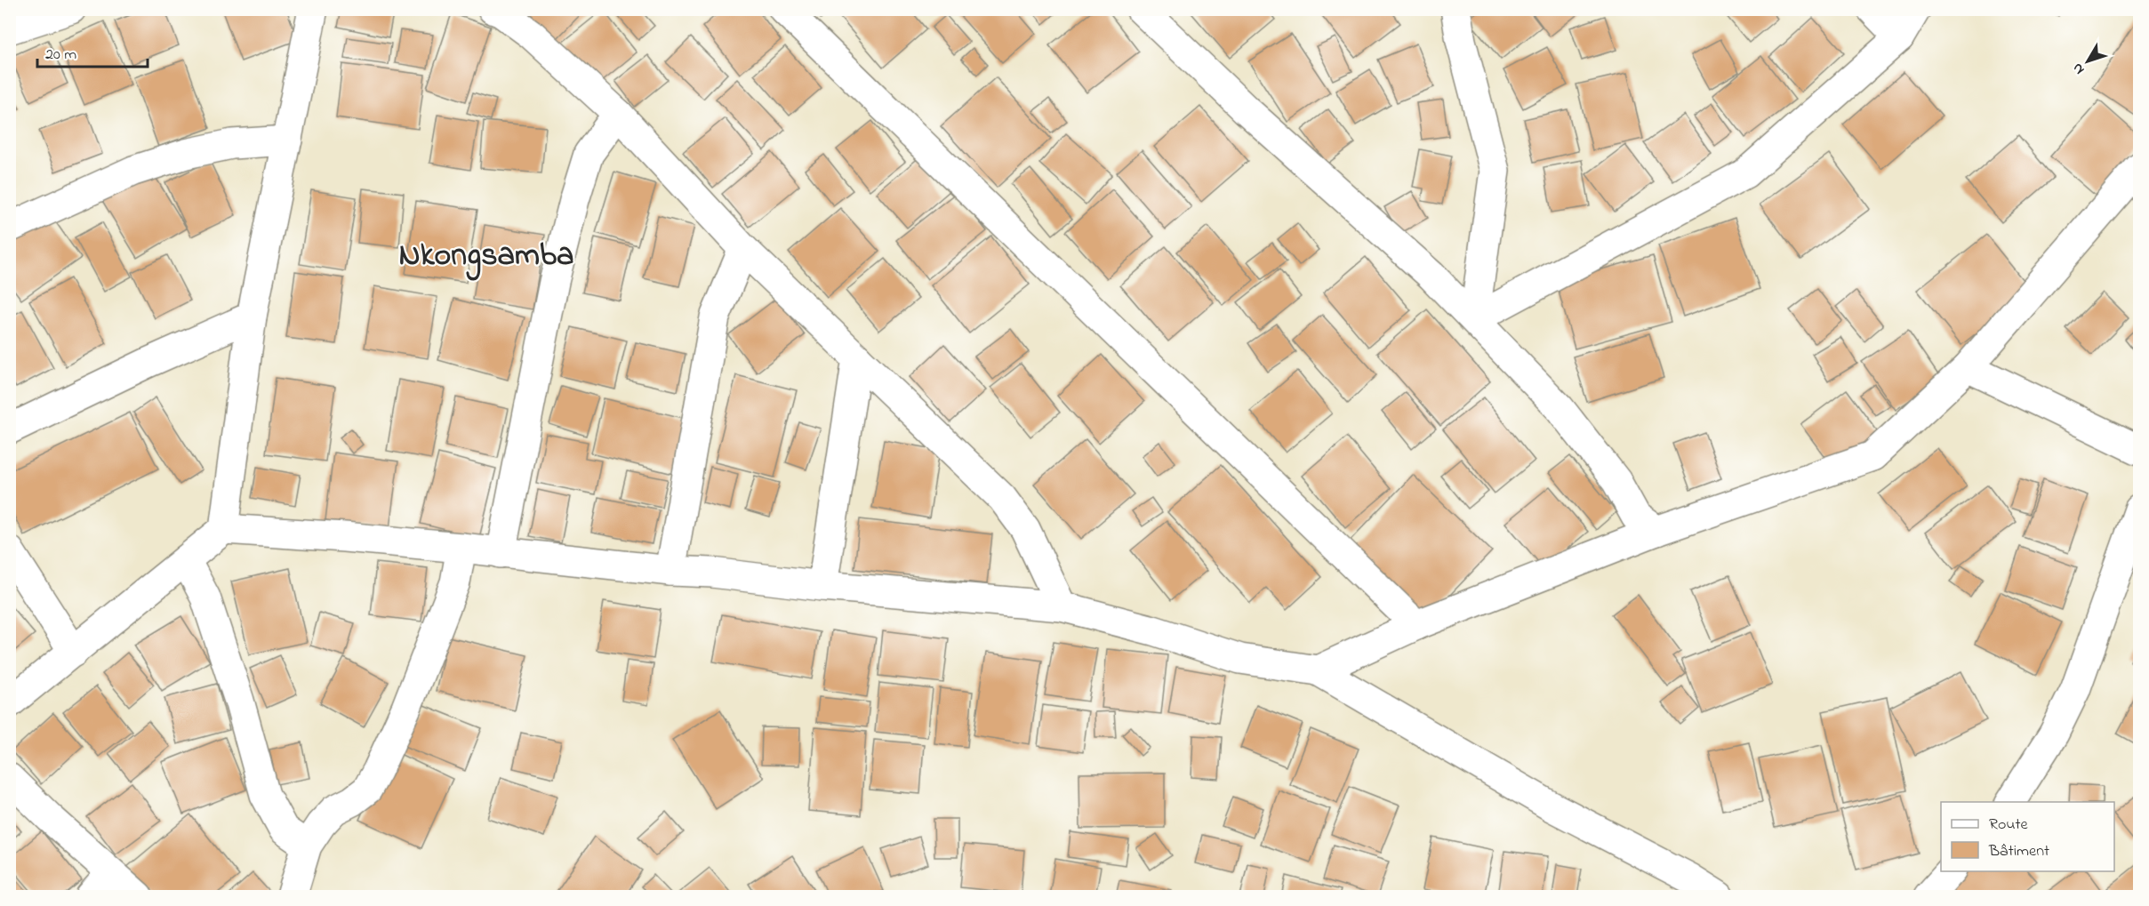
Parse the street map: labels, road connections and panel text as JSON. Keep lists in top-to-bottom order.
{
  "districts": ["Nkongsamba"],
  "legend": ["Route", "Bâtiment"],
  "scale_bar": "20 m",
  "north": "bottom left"
}
